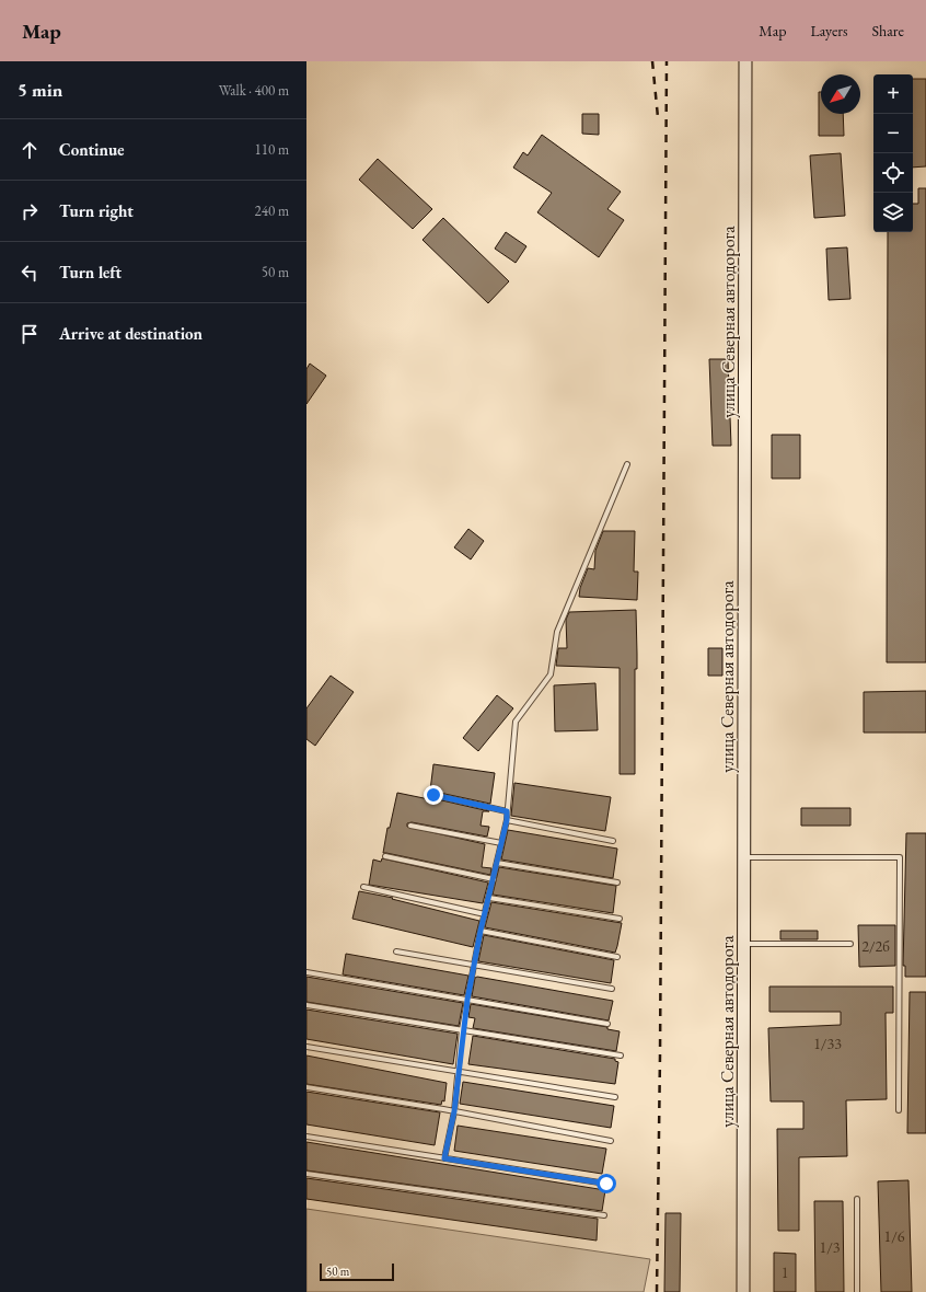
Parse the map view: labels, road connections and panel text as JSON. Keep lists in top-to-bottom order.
{
  "streets": {
    "main road": ["улица Северная автодорога"]
  },
  "house_numbers": [
    "2/2б",
    "1/33",
    "1/6",
    "1/3",
    "1"
  ],
  "scale_bar": "50 m",
  "north": "bottom left",
  "page": {
    "header": "Map",
    "nav": ["Map", "Layers", "Share"],
    "heading": ["5 min", "Walk · 400 m"],
    "map_buttons": ["+", "−"],
    "list": [
      ["Continue", "110 m"],
      ["Turn right", "240 m"],
      ["Turn left", "50 m"],
      "Arrive at destination"
    ],
    "scale": "50 m"
  }
}
